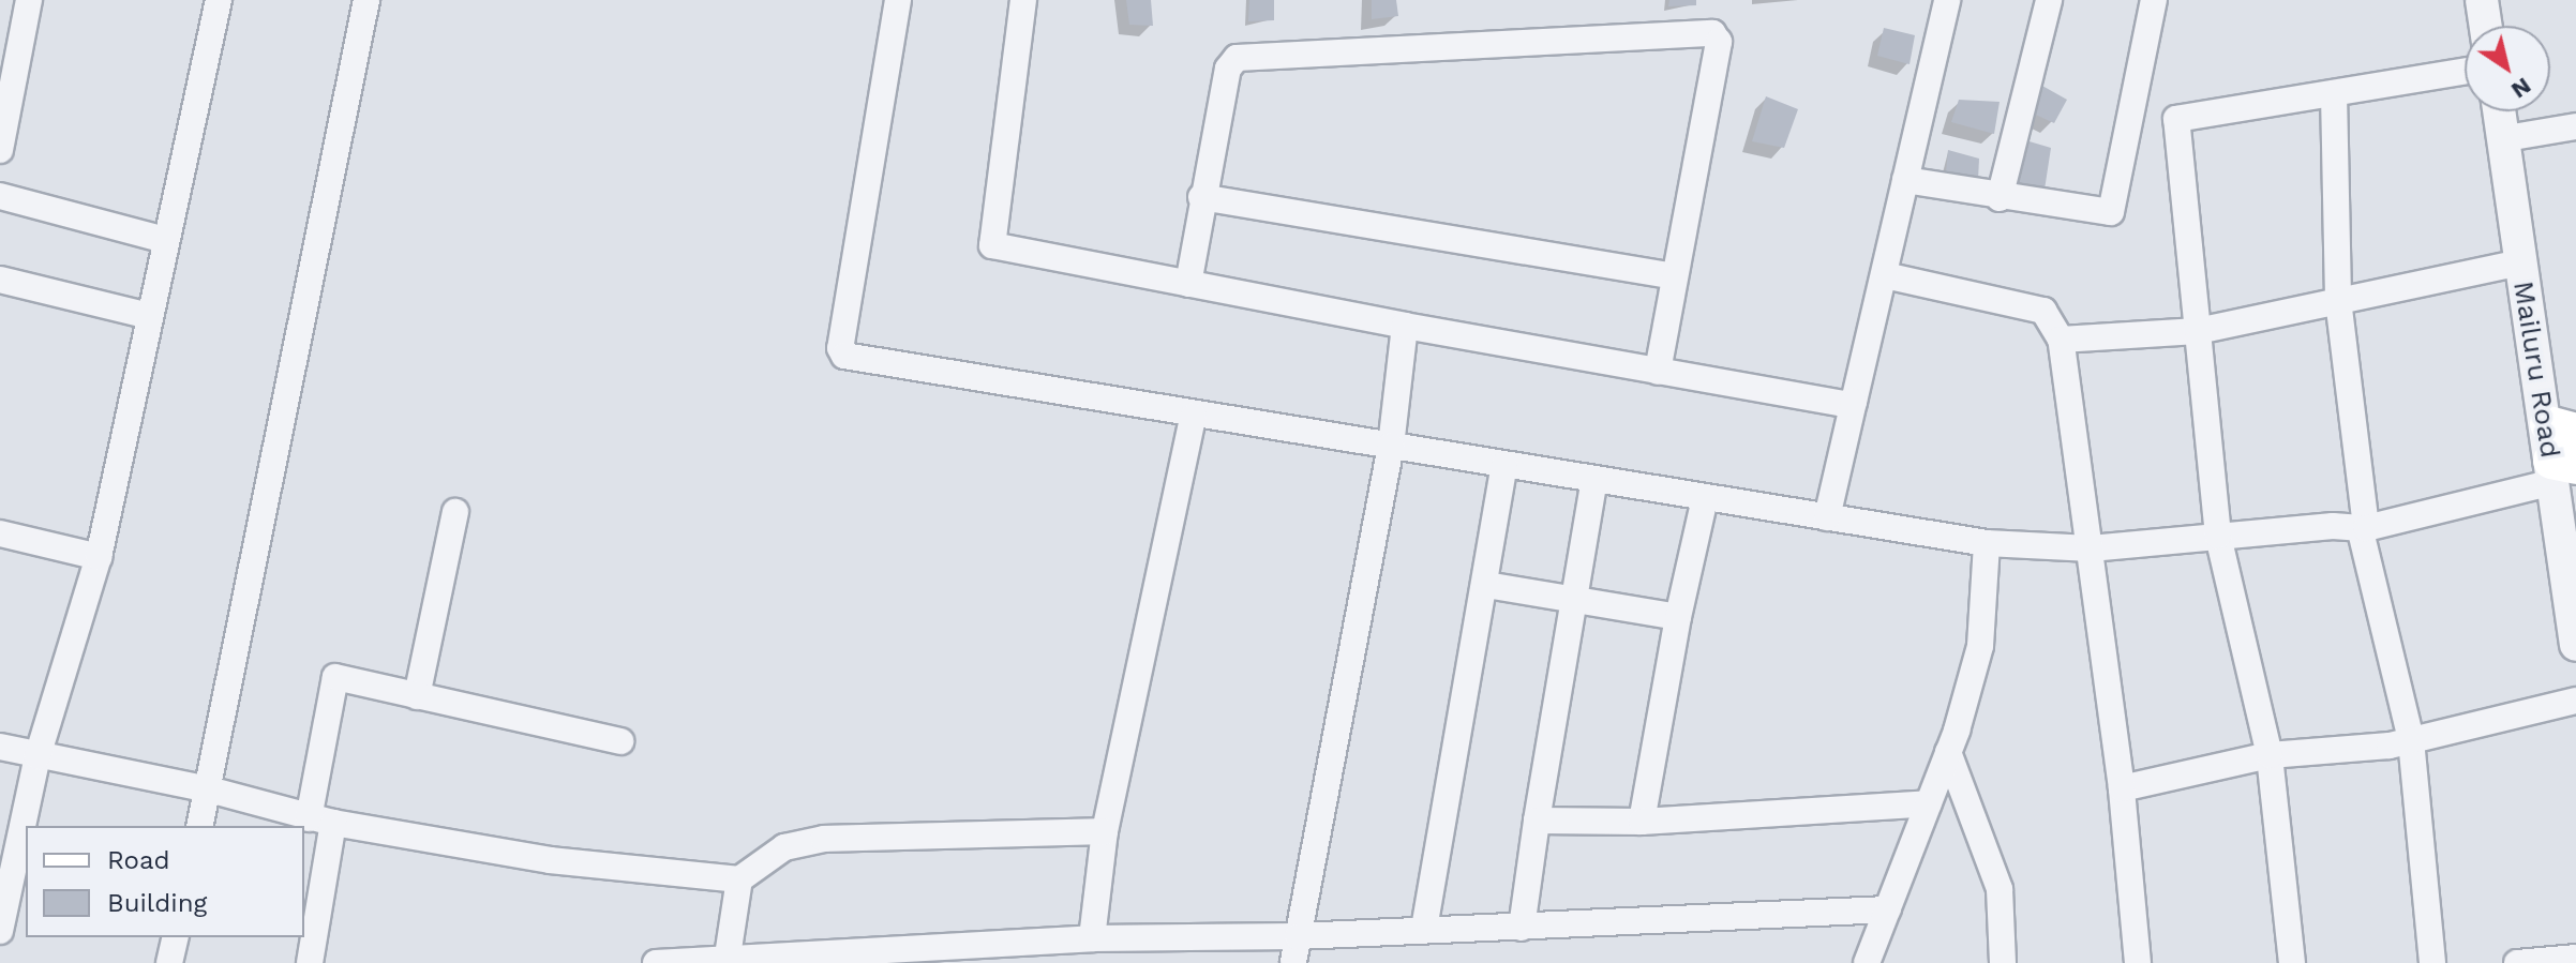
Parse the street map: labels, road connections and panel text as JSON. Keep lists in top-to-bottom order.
{
  "streets": {
    "street": ["Mailuru Road"]
  },
  "legend": ["Road", "Building"],
  "north": "bottom right"
}
